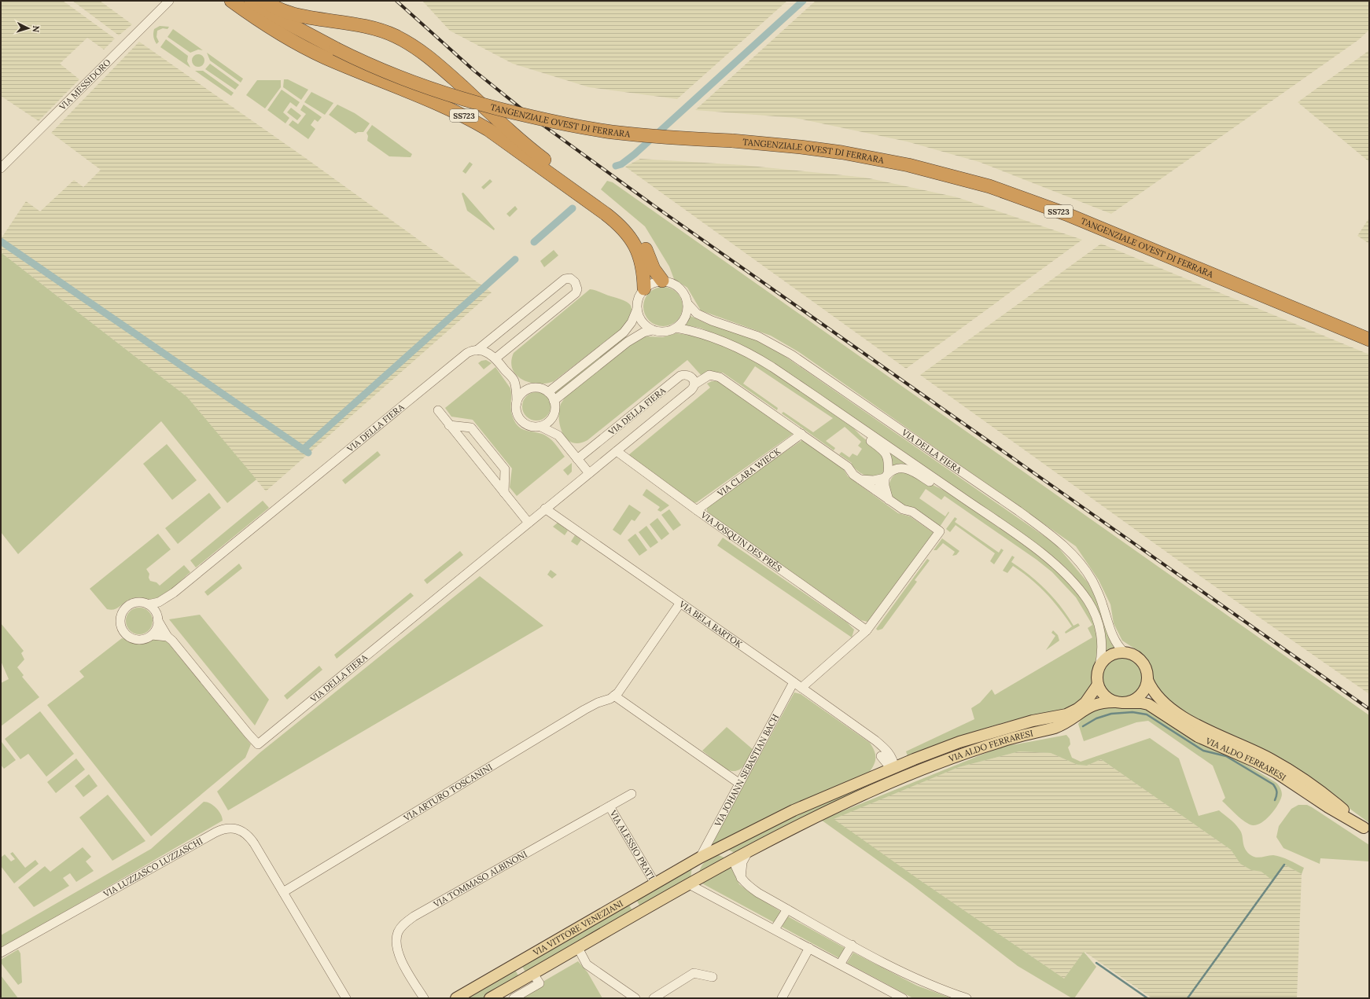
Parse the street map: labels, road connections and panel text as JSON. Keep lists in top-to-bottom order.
{
  "streets": {
    "highway": ["SS723", "TANGENZIALE OVEST DI FERRARA"],
    "main road": ["VIA ALDO FERRARESI", "VIA VITTORE VENEZIANI"],
    "street": [
      "VIA MESSIDORO",
      "VIA DELLA FIERA",
      "VIA CLARA WIECK",
      "VIA JOSQUIN DES PRÉS",
      "VIA BELA BARTOK",
      "VIA JOHANN SEBASTIAN BACH",
      "VIA ARTURO TOSCANINI",
      "VIA ALESSIO PRATI",
      "VIA LUZZASCO LUZZASCHI",
      "VIA TOMMASO ALBINONI"
    ]
  },
  "crossings": [
    ["SS723", "VIA DELLA FIERA"],
    ["VIA DELLA FIERA", "VIA CLARA WIECK"],
    ["VIA DELLA FIERA", "VIA JOSQUIN DES PRÉS"],
    ["VIA DELLA FIERA", "VIA BELA BARTOK"],
    ["VIA DELLA FIERA", "VIA ALDO FERRARESI"],
    ["VIA CLARA WIECK", "VIA JOSQUIN DES PRÉS"],
    ["VIA BELA BARTOK", "VIA ALDO FERRARESI"],
    ["VIA BELA BARTOK", "VIA JOHANN SEBASTIAN BACH"],
    ["VIA BELA BARTOK", "VIA ARTURO TOSCANINI"],
    ["VIA ALDO FERRARESI", "VIA VITTORE VENEZIANI"],
    ["VIA JOHANN SEBASTIAN BACH", "VIA VITTORE VENEZIANI"],
    ["VIA ARTURO TOSCANINI", "VIA LUZZASCO LUZZASCHI"],
    ["VIA ALESSIO PRATI", "VIA TOMMASO ALBINONI"],
    ["VIA ALESSIO PRATI", "VIA VITTORE VENEZIANI"]
  ],
  "north": "right"
}
